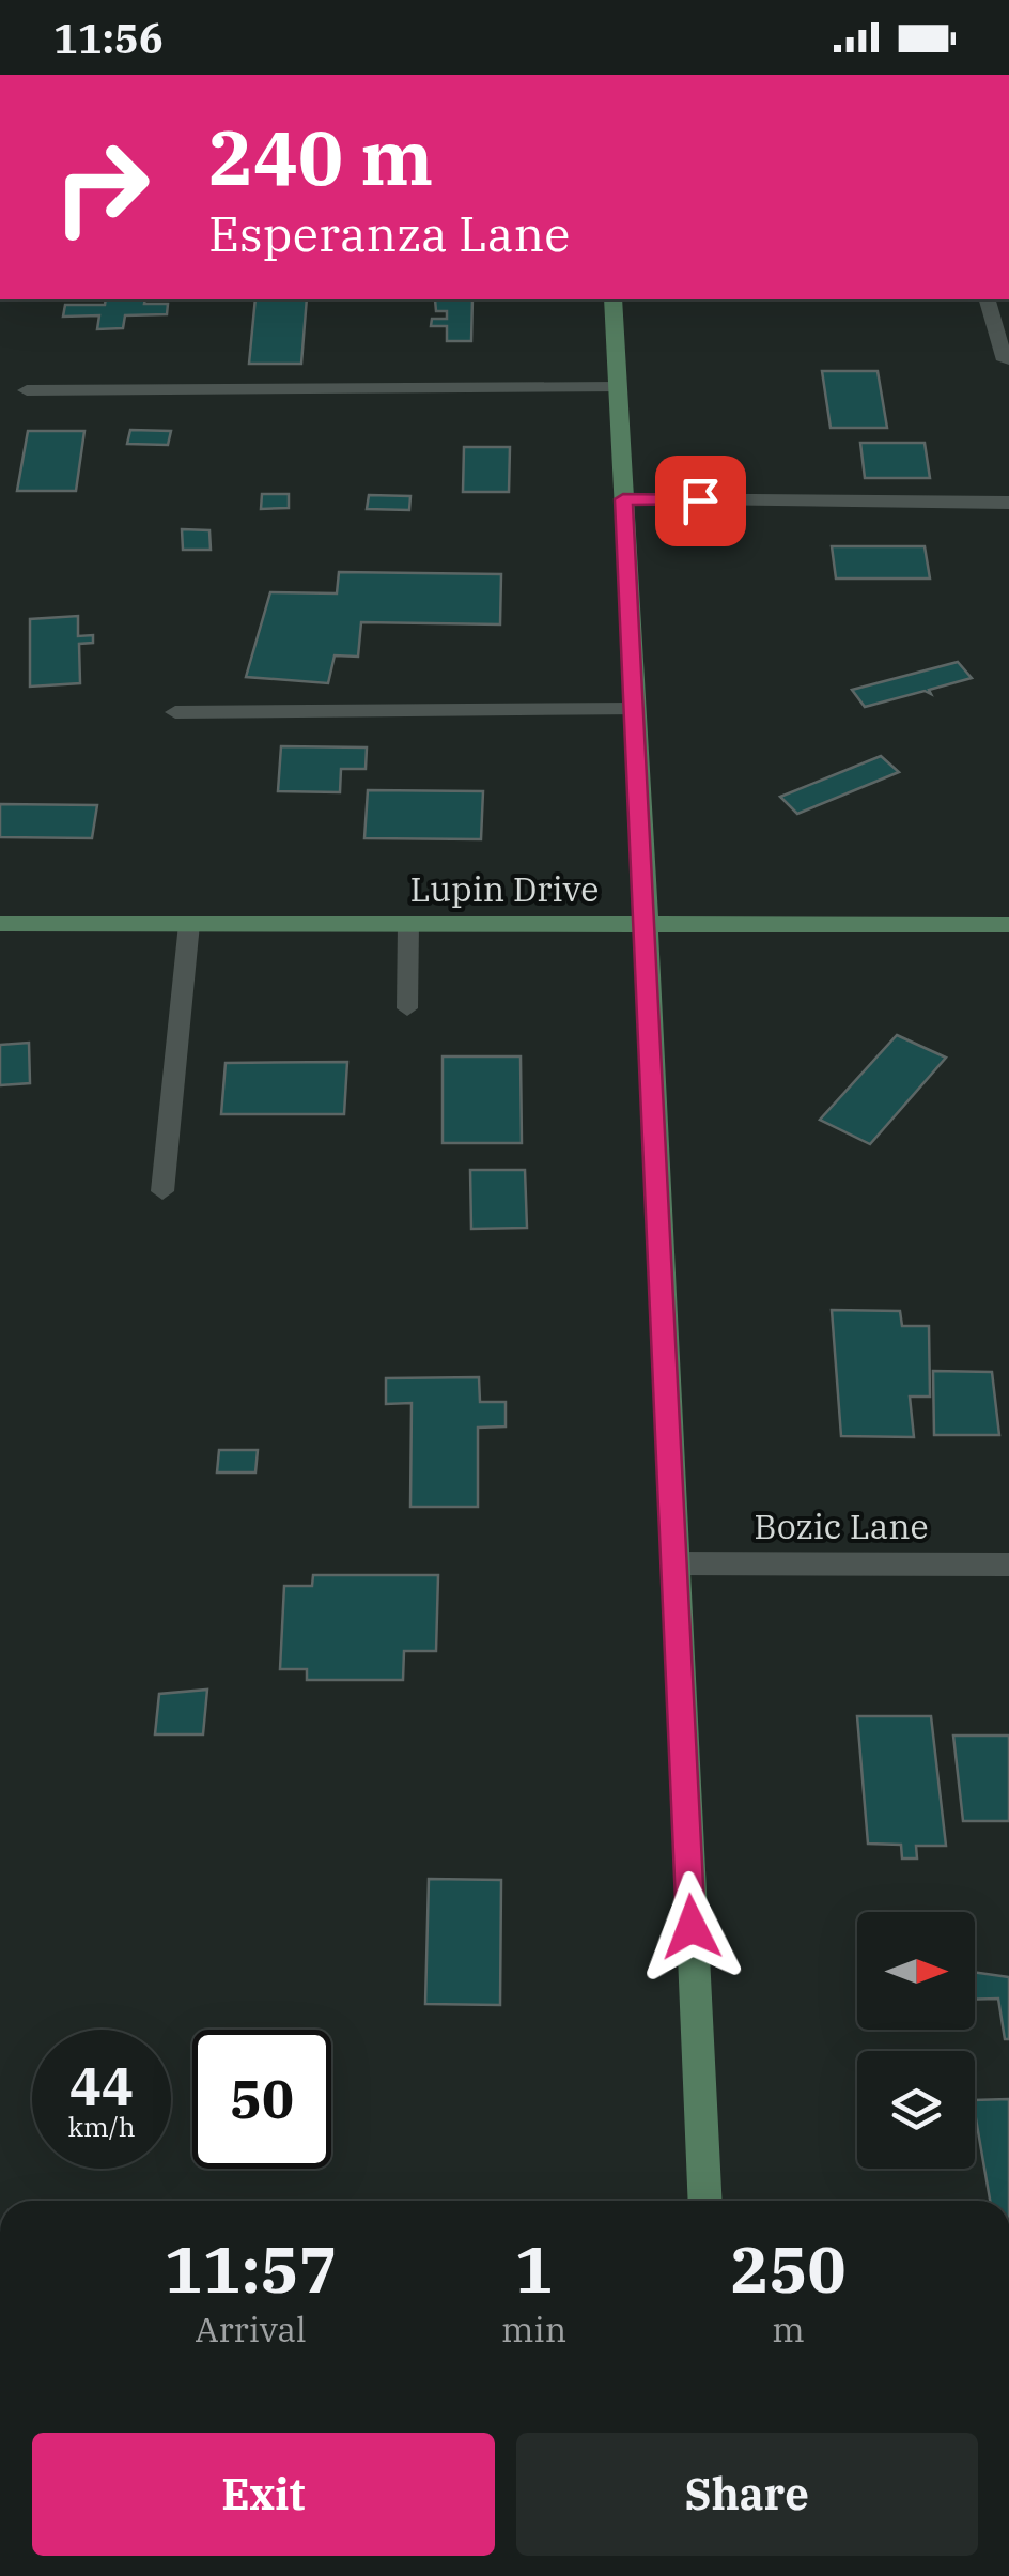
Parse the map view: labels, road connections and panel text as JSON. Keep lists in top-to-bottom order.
{
  "streets": {
    "main road": ["Lupin Drive"],
    "street": ["Bozic Lane"]
  },
  "north": "right",
  "page": {
    "status": "11:56",
    "turn": ["240 m", "Esperanza Lane"],
    "speed": "44 km/h",
    "limit": "50",
    "eta": [
      "11:57",
      "Arrival",
      "1",
      "min",
      "250",
      "m"
    ],
    "buttons": ["Exit", "Share"]
  }
}
